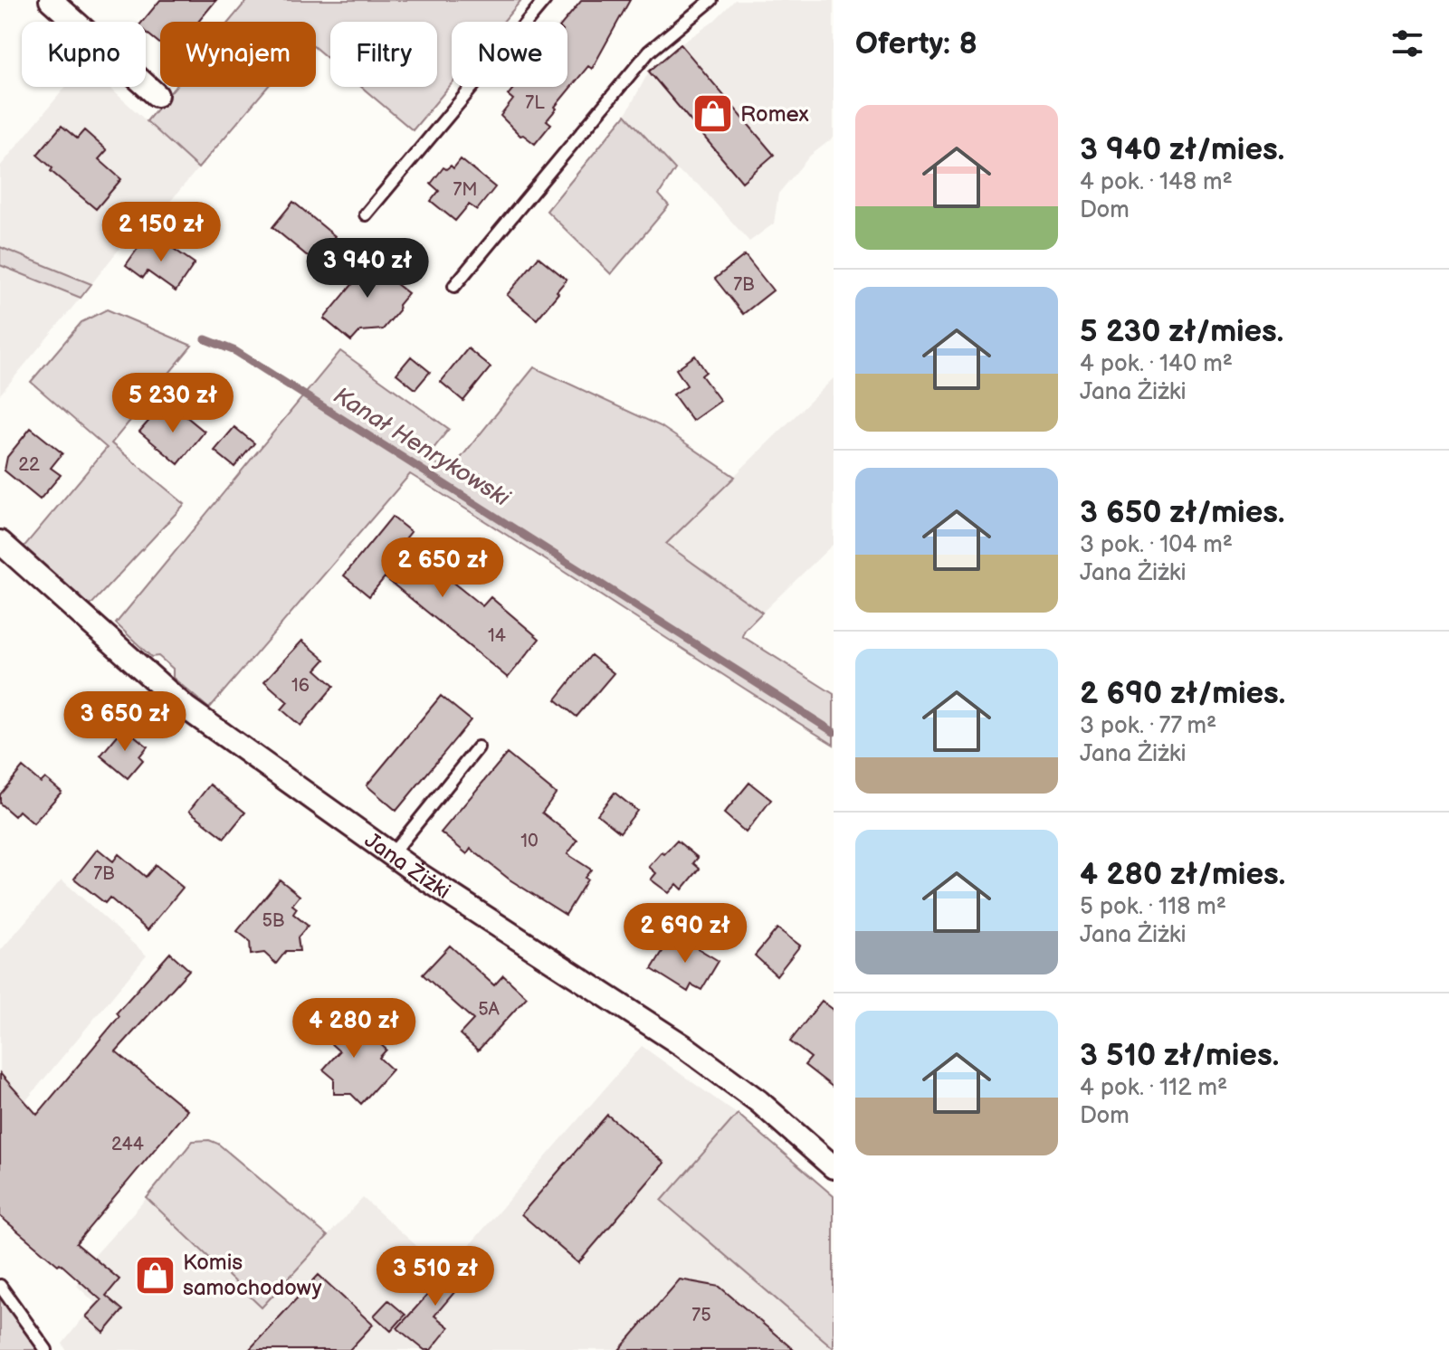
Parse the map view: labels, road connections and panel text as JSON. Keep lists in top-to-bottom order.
{
  "streets": {
    "street": ["Jana Żiżki"]
  },
  "water": ["Kanał Henrykowski"],
  "places": {
    "shop": ["Romex", "Komis samochodowy"]
  },
  "house_numbers": [
    "7L",
    "7M",
    "7B",
    "22",
    "14",
    "16",
    "10",
    "7B",
    "5B",
    "5A",
    "244",
    "75"
  ],
  "page": {
    "heading": "Oferty: 8",
    "chip": [
      "Kupno",
      "Wynajem",
      "Filtry",
      "Nowe"
    ],
    "list": [
      {
        "name": "3 940 zł/mies.",
        "note": "4 pok. · 148 m² · Dom"
      },
      {
        "name": "5 230 zł/mies.",
        "note": "4 pok. · 140 m² · Jana Żiżki"
      },
      {
        "name": "3 650 zł/mies.",
        "note": "3 pok. · 104 m² · Jana Żiżki"
      },
      {
        "name": "2 690 zł/mies.",
        "note": "3 pok. · 77 m² · Jana Żiżki"
      },
      {
        "name": "4 280 zł/mies.",
        "note": "5 pok. · 118 m² · Jana Żiżki"
      },
      {
        "name": "3 510 zł/mies.",
        "note": "4 pok. · 112 m² · Dom"
      }
    ],
    "price": [
      "2 150 zł",
      "3 940 zł",
      "5 230 zł",
      "2 650 zł",
      "3 650 zł",
      "2 690 zł",
      "4 280 zł",
      "3 510 zł"
    ]
  }
}
